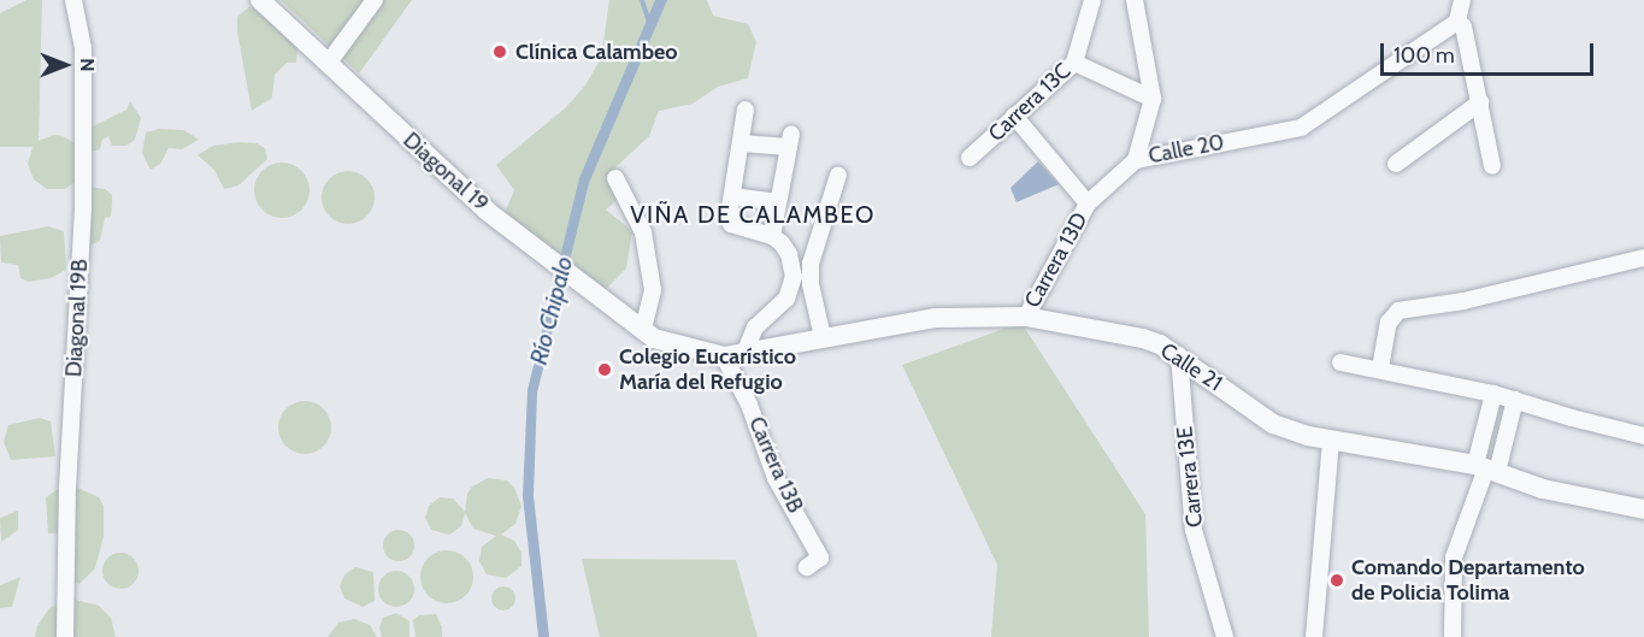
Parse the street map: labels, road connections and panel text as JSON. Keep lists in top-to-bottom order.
{
  "streets": {
    "street": [
      "Carrera 13C",
      "Calle 20",
      "Diagonal 19",
      "Carrera 13D",
      "Diagonal 19B",
      "Calle 21",
      "Carrera 13B",
      "Carrera 13E"
    ]
  },
  "crossings": [
    ["Calle 20", "Carrera 13D"],
    ["Diagonal 19", "Calle 21"],
    ["Carrera 13D", "Calle 21"],
    ["Calle 21", "Carrera 13B"],
    ["Calle 21", "Carrera 13E"]
  ],
  "districts": ["VIÑA DE CALAMBEO"],
  "water": ["Río Chipalo"],
  "places": ["Clínica Calambeo", "Colegio Eucarístico María del Refugio", "Comando Departamento de Policia Tolima"],
  "scale_bar": "100 m",
  "north": "right"
}
